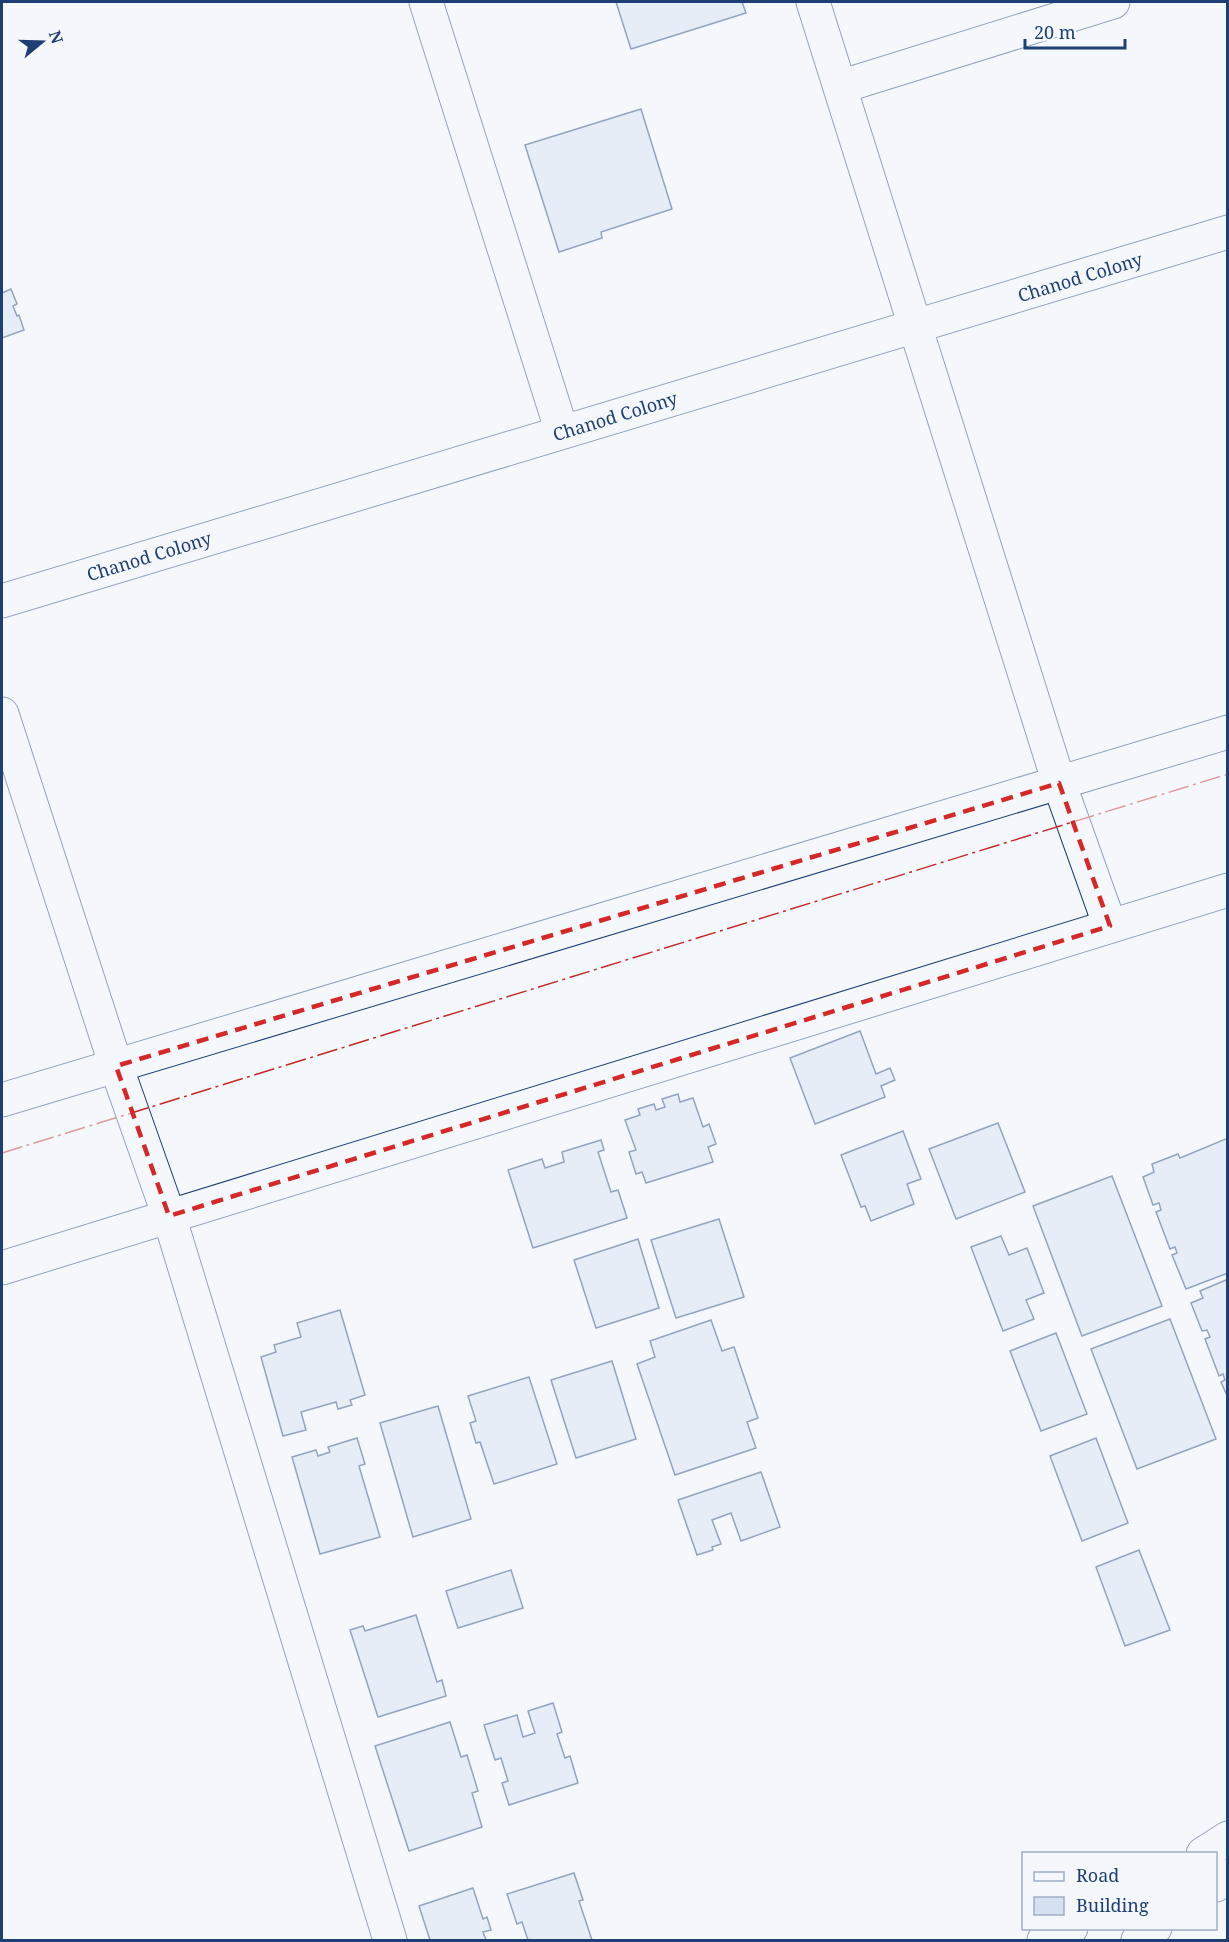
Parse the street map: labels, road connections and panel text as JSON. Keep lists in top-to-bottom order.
{
  "streets": {
    "street": ["Chanod Colony"]
  },
  "legend": ["Road", "Building"],
  "scale_bar": "20 m",
  "north": "right"
}
